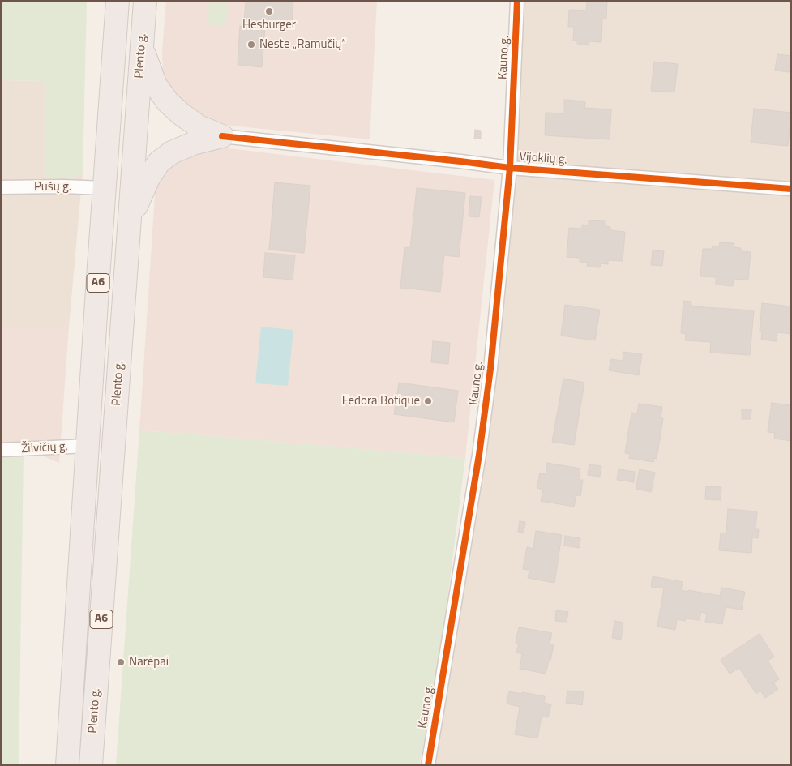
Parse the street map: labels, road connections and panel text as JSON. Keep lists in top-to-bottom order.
{
  "streets": {
    "highway": ["Plento g.", "A6"],
    "street": [
      "Kauno g.",
      "Vijoklių g.",
      "Pušų g.",
      "Žilvičių g."
    ]
  },
  "crossings": [
    ["Plento g.", "Pušų g."],
    ["Plento g.", "Žilvičių g."],
    ["Kauno g.", "Vijoklių g."]
  ],
  "places": [
    "Hesburger",
    "Neste „Ramučių“",
    "Fedora Botique",
    "Narėpai"
  ]
}
